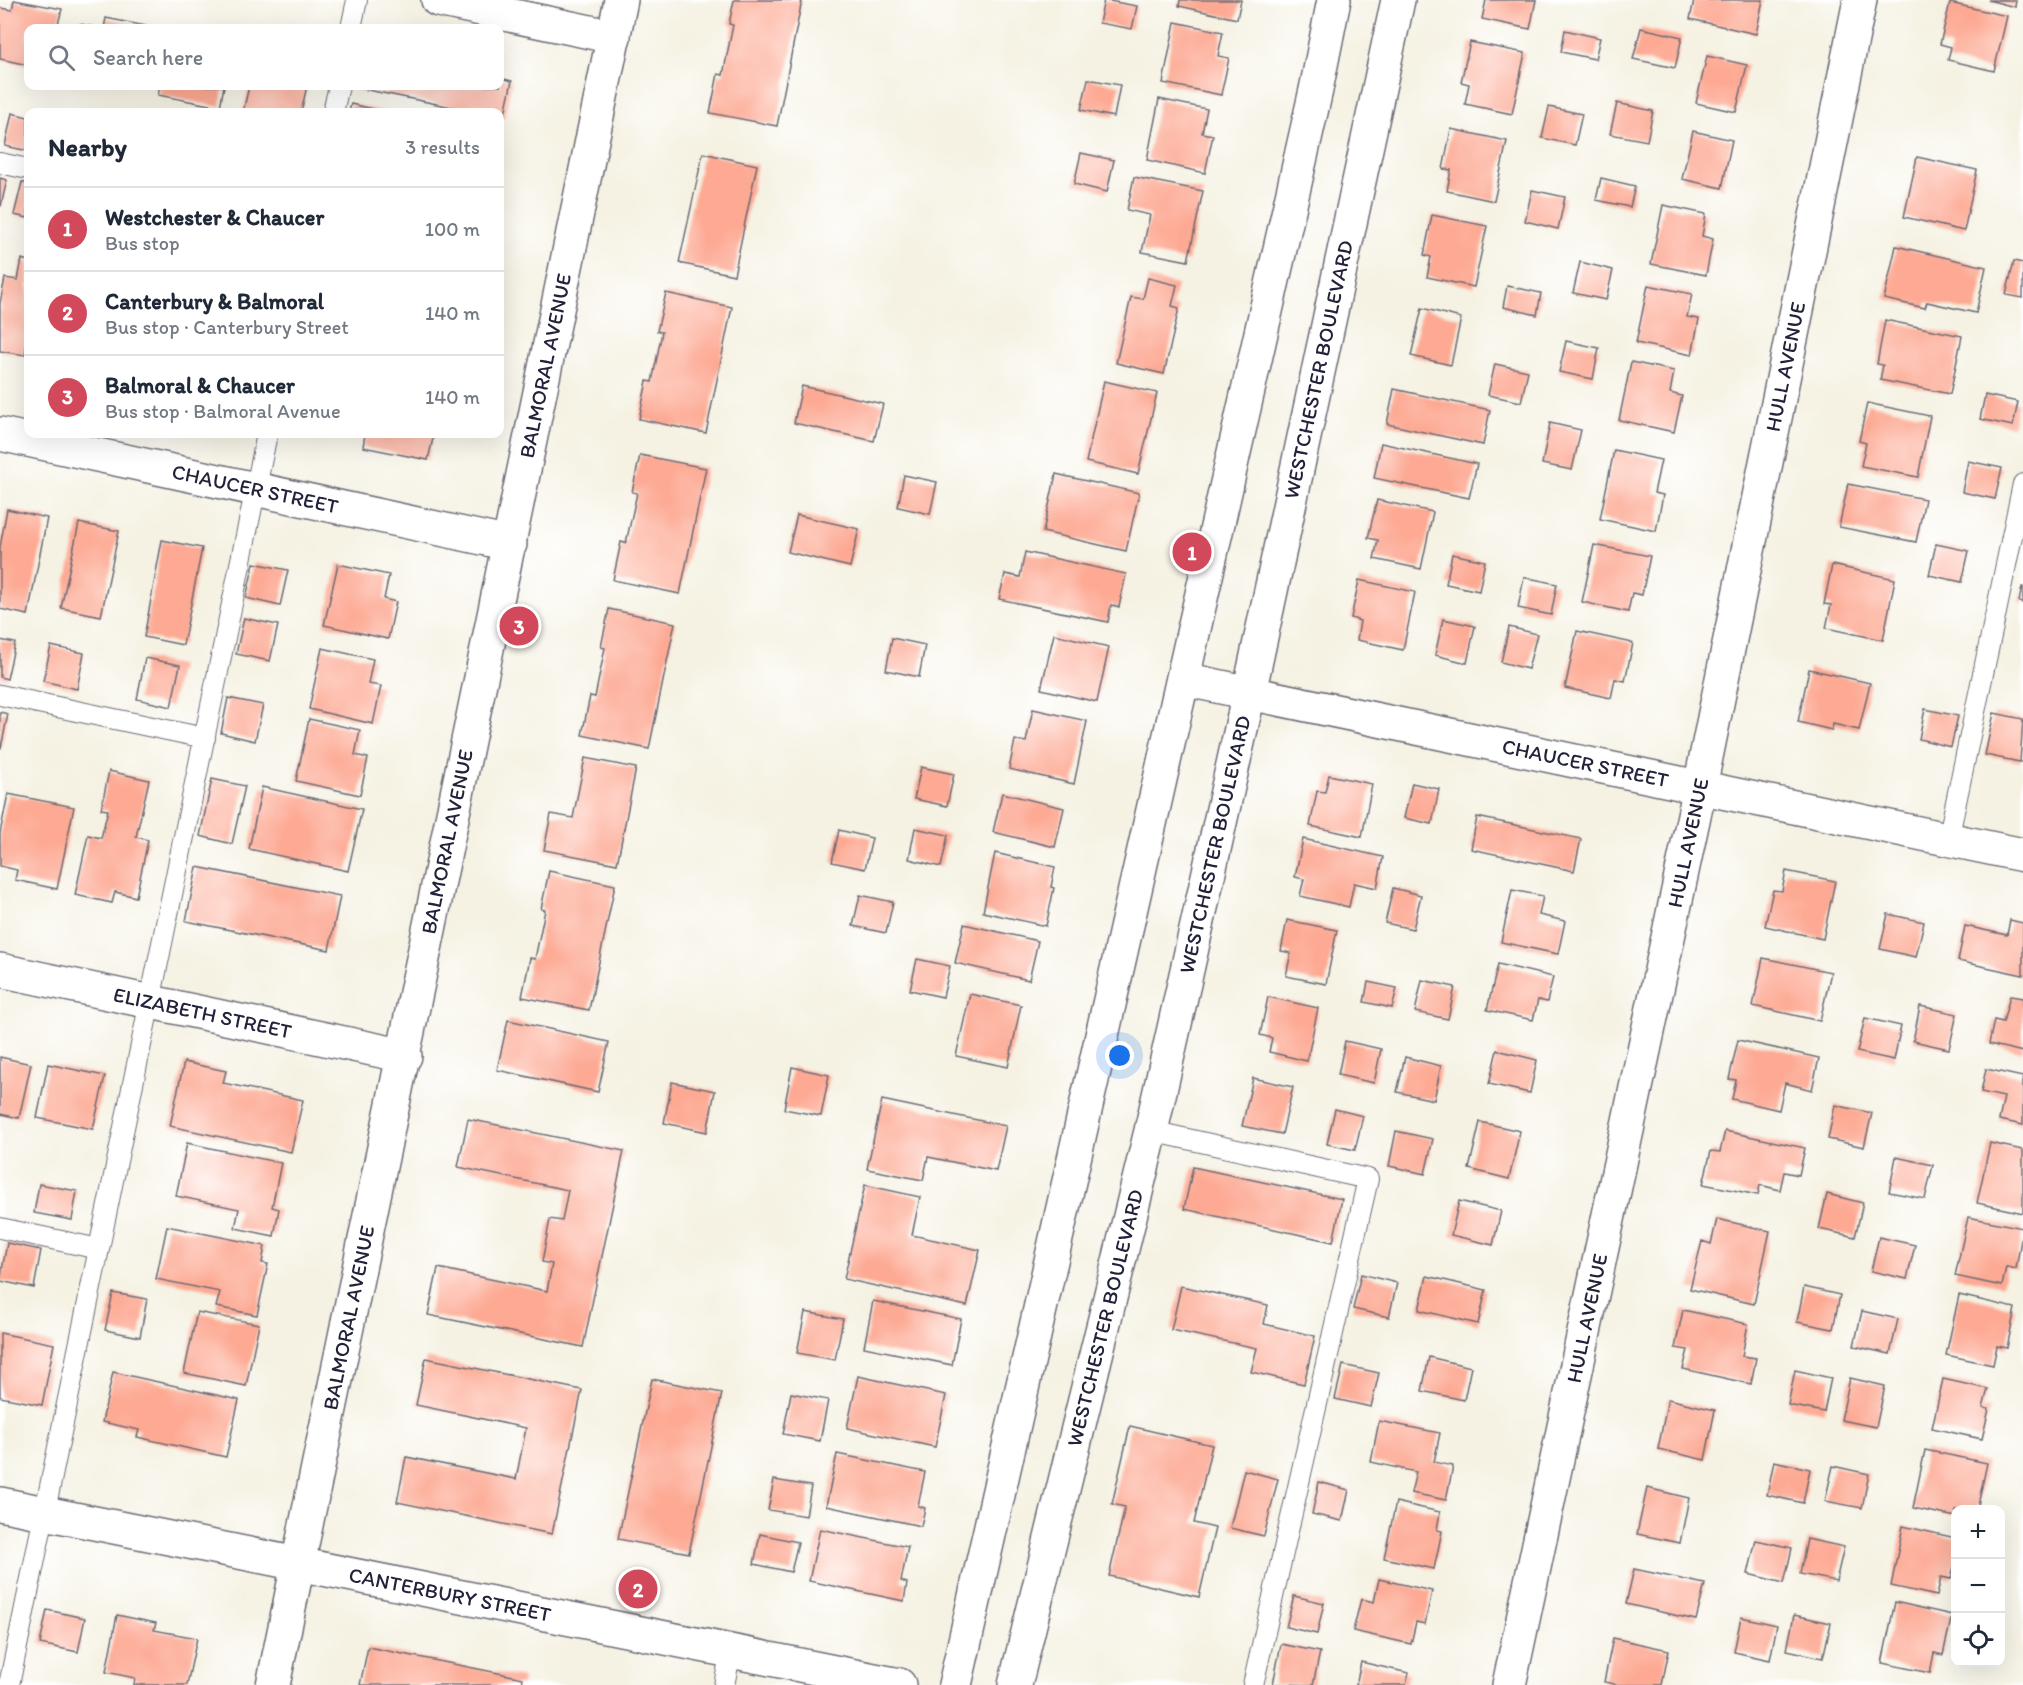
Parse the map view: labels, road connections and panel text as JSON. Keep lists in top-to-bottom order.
{
  "streets": {
    "street": [
      "BALMORAL AVENUE",
      "HULL AVENUE",
      "WESTCHESTER BOULEVARD",
      "CHAUCER STREET",
      "ELIZABETH STREET",
      "CANTERBURY STREET"
    ]
  },
  "crossings": [
    ["BALMORAL AVENUE", "CHAUCER STREET"],
    ["BALMORAL AVENUE", "ELIZABETH STREET"],
    ["BALMORAL AVENUE", "CANTERBURY STREET"],
    ["HULL AVENUE", "CHAUCER STREET"],
    ["WESTCHESTER BOULEVARD", "CHAUCER STREET"]
  ],
  "page": {
    "search": "Search here",
    "heading": ["Nearby", "3 results"],
    "list": [
      {
        "mark": "1",
        "name": "Westchester & Chaucer",
        "note": "Bus stop",
        "value": "100 m"
      },
      {
        "mark": "2",
        "name": "Canterbury & Balmoral",
        "note": "Bus stop · Canterbury Street",
        "value": "140 m"
      },
      {
        "mark": "3",
        "name": "Balmoral & Chaucer",
        "note": "Bus stop · Balmoral Avenue",
        "value": "140 m"
      }
    ],
    "pins": ["1", "3", "2"],
    "map_buttons": ["+", "−"]
  }
}
